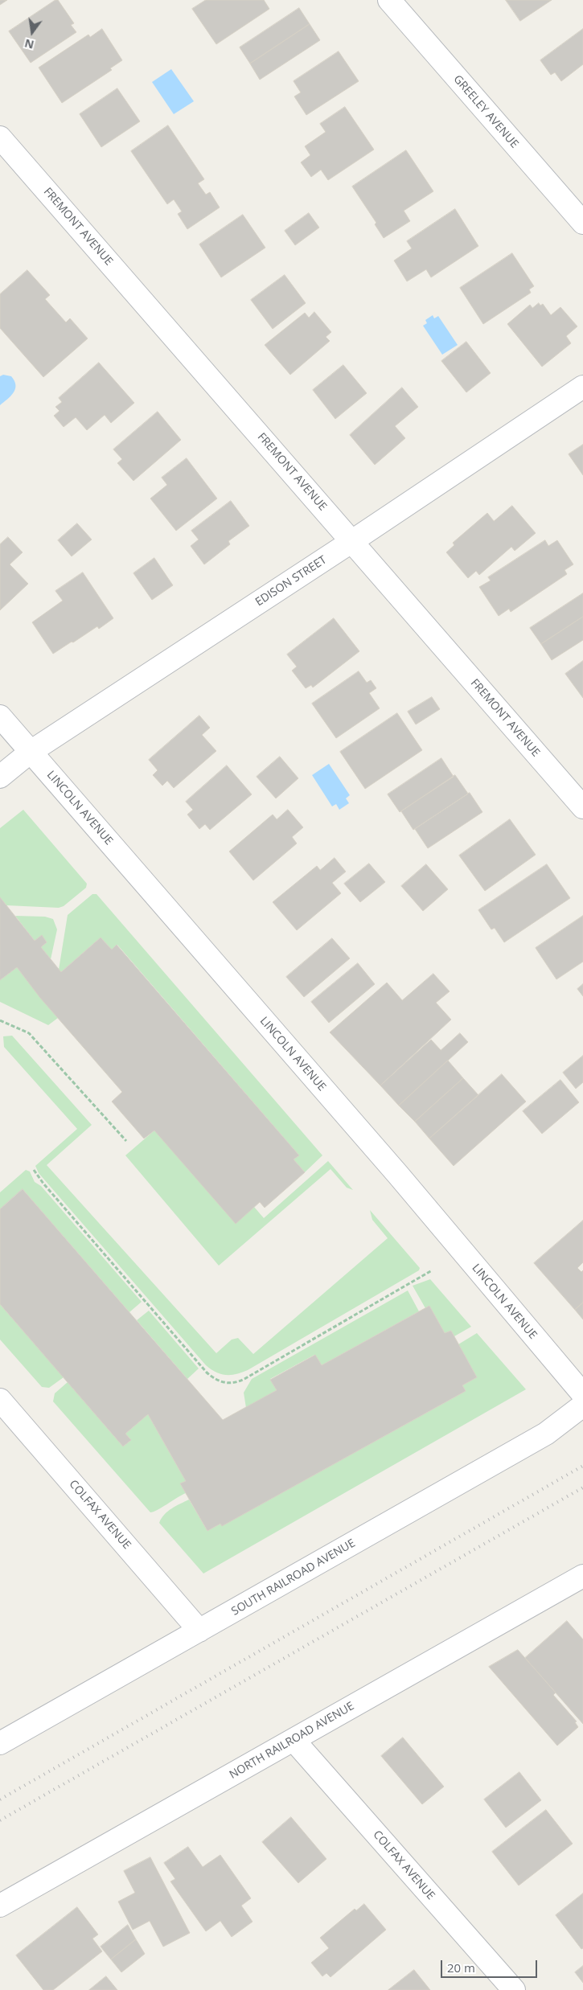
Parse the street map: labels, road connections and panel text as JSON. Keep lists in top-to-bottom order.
{
  "streets": {
    "street": [
      "GREELEY AVENUE",
      "FREMONT AVENUE",
      "EDISON STREET",
      "LINCOLN AVENUE",
      "COLFAX AVENUE",
      "SOUTH RAILROAD AVENUE",
      "NORTH RAILROAD AVENUE"
    ]
  },
  "crossings": [
    ["FREMONT AVENUE", "EDISON STREET"],
    ["EDISON STREET", "LINCOLN AVENUE"],
    ["COLFAX AVENUE", "SOUTH RAILROAD AVENUE"],
    ["COLFAX AVENUE", "NORTH RAILROAD AVENUE"]
  ],
  "scale_bar": "20 m",
  "north": "bottom"
}
